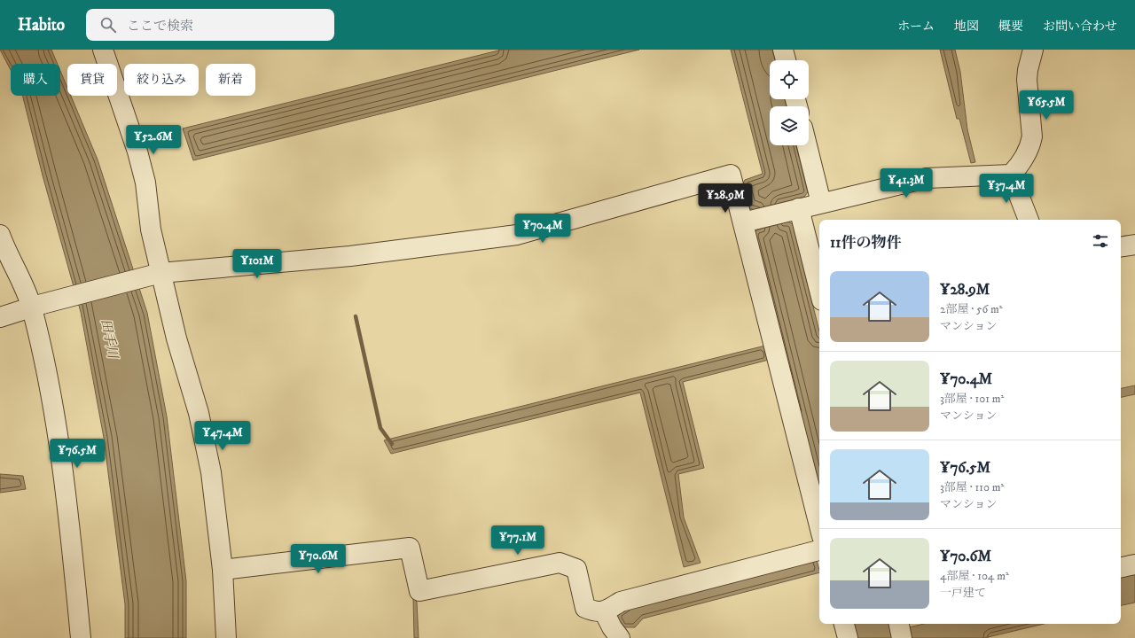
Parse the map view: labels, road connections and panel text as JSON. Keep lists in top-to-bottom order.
{
  "water": ["田手川"],
  "page": {
    "header": "Habito",
    "search": "ここで検索",
    "nav": [
      "ホーム",
      "地図",
      "概要",
      "お問い合わせ"
    ],
    "chip": [
      "購入",
      "賃貸",
      "絞り込み",
      "新着"
    ],
    "price": [
      "¥65.5M",
      "¥52.6M",
      "¥41.3M",
      "¥37.4M",
      "¥28.9M",
      "¥70.4M",
      "¥101M",
      "¥47.4M",
      "¥76.5M",
      "¥77.1M",
      "¥70.6M"
    ],
    "heading": "11件の物件",
    "list": [
      {
        "name": "¥28.9M",
        "note": "2部屋 · 56 m² · マンション"
      },
      {
        "name": "¥70.4M",
        "note": "3部屋 · 101 m² · マンション"
      },
      {
        "name": "¥76.5M",
        "note": "3部屋 · 110 m² · マンション"
      },
      {
        "name": "¥70.6M",
        "note": "4部屋 · 104 m² · 一戸建て"
      }
    ]
  }
}
